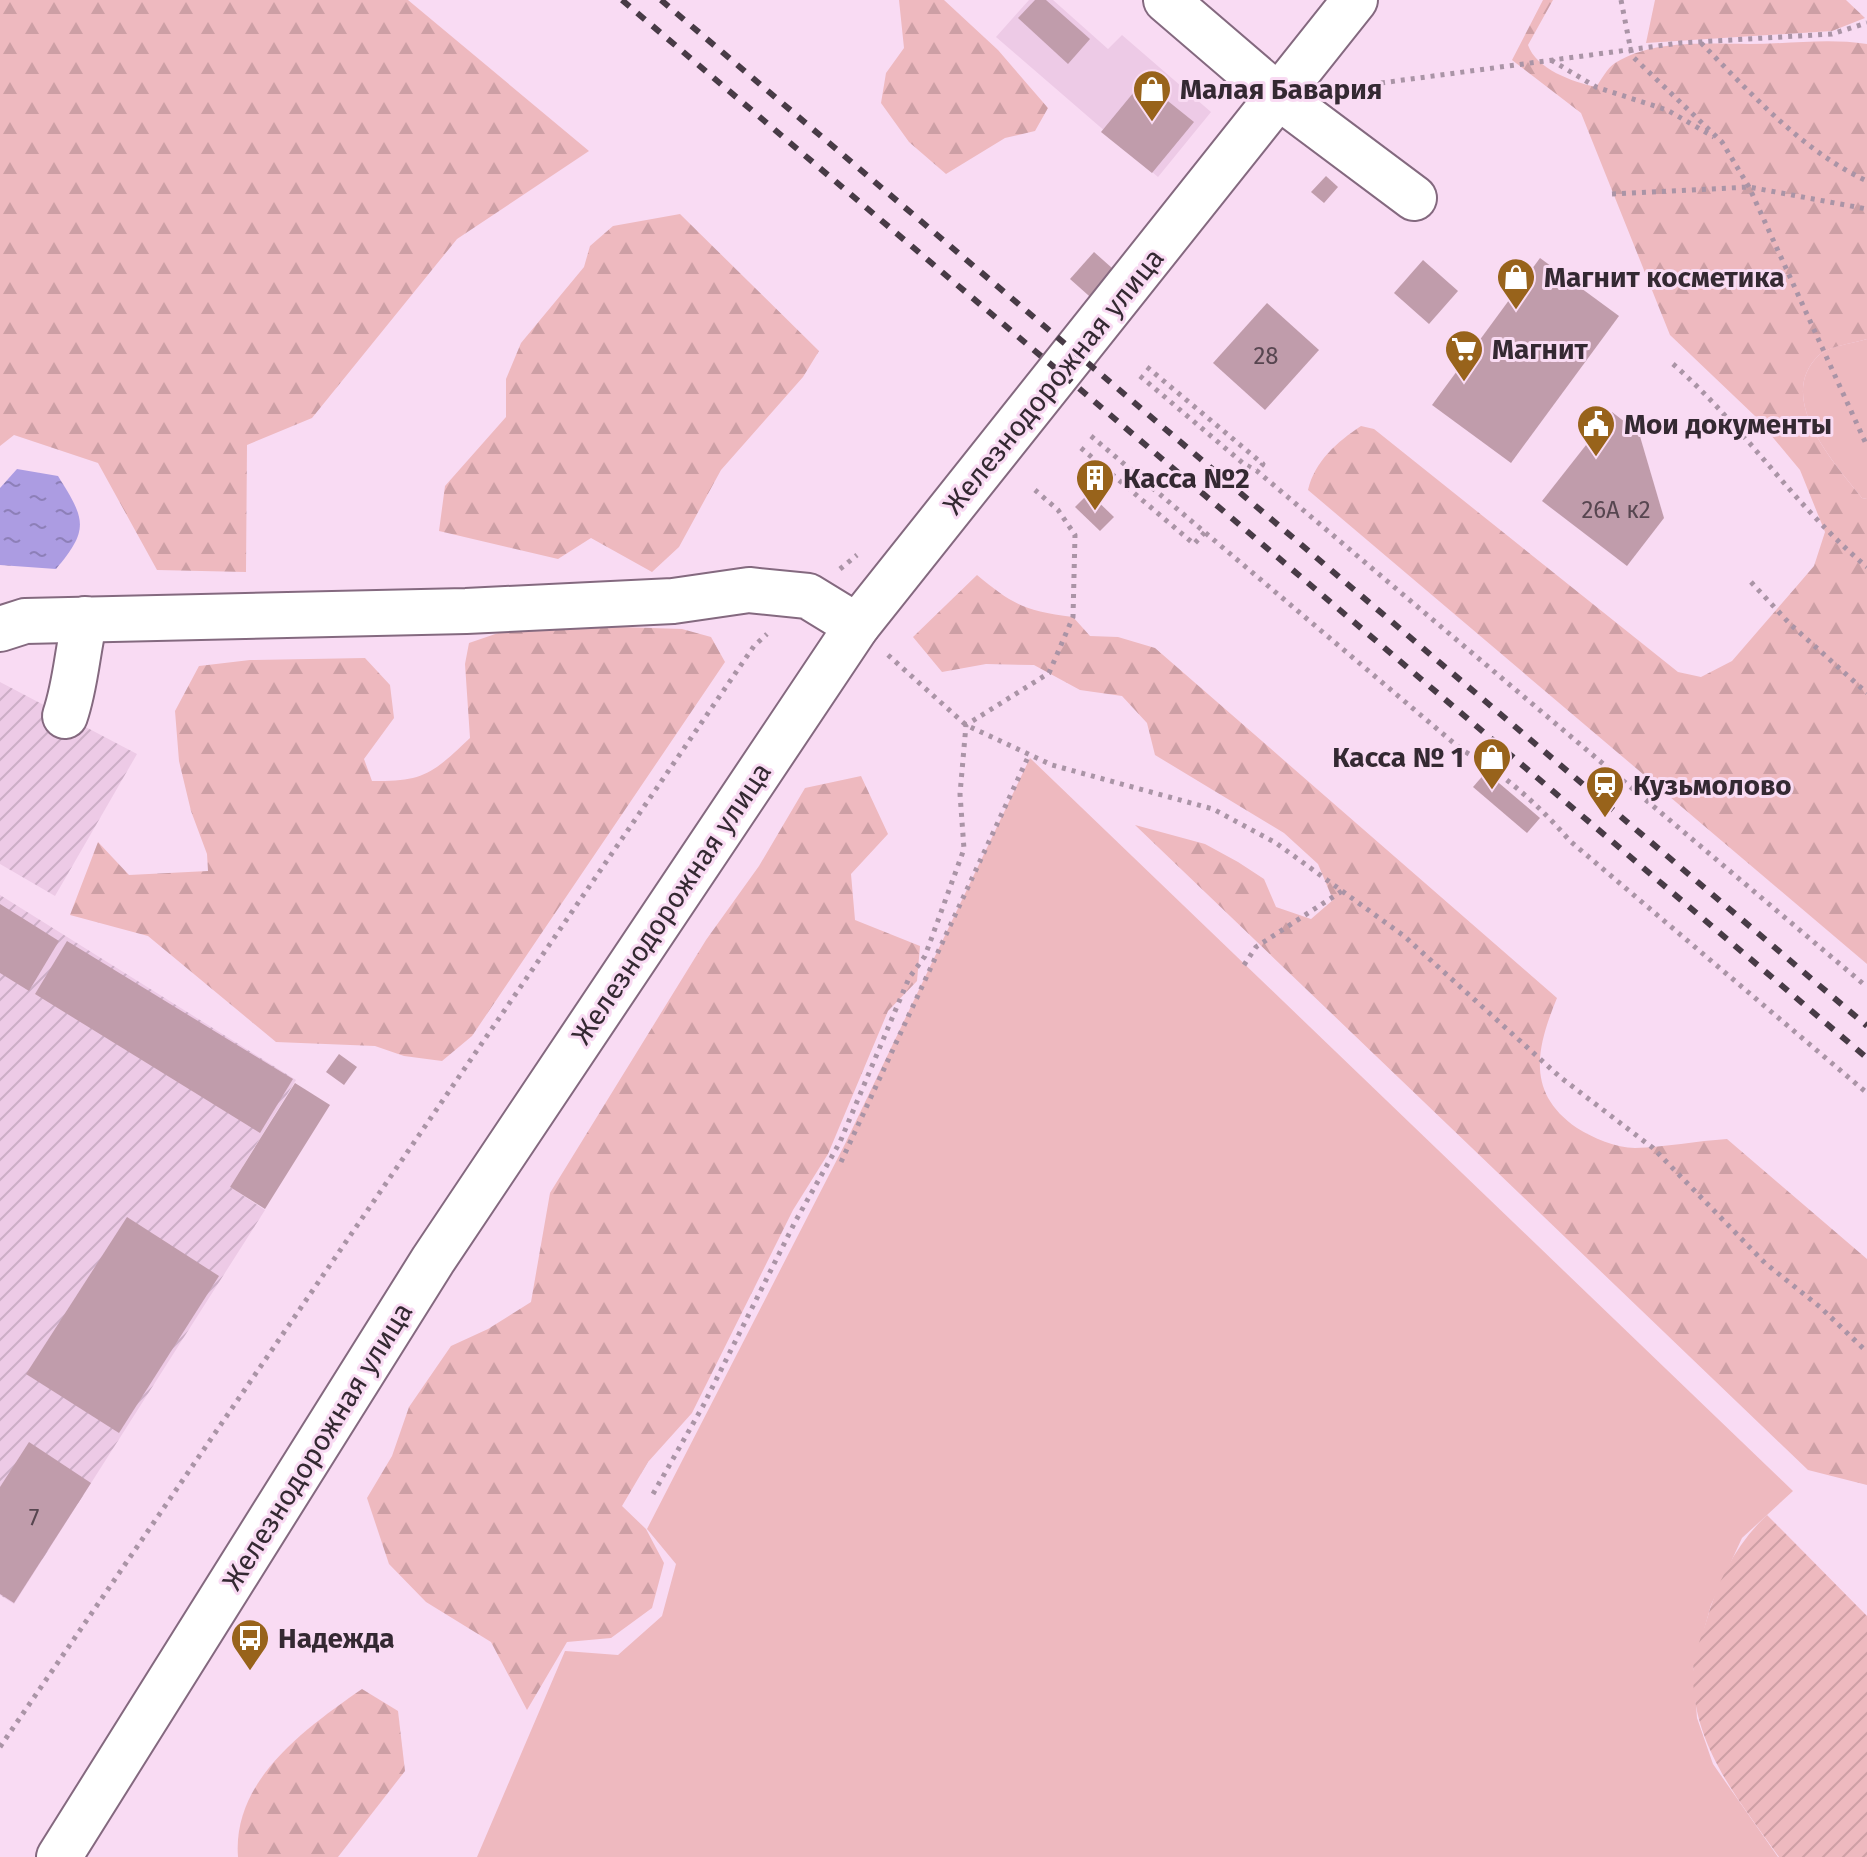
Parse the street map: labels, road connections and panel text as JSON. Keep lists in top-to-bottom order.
{
  "streets": {
    "main road": ["Железнодорожная улица"]
  },
  "places": {
    "shop": ["Малая Бавария", "Магнит косметика", "Касса № 1"],
    "supermarket": ["Магнит"],
    "public building": ["Мои документы"],
    "building": ["Касса №2"],
    "station": ["Кузьмолово"],
    "bus stop": ["Надежда"]
  },
  "house_numbers": ["28", "26А к2", "7"]
}
